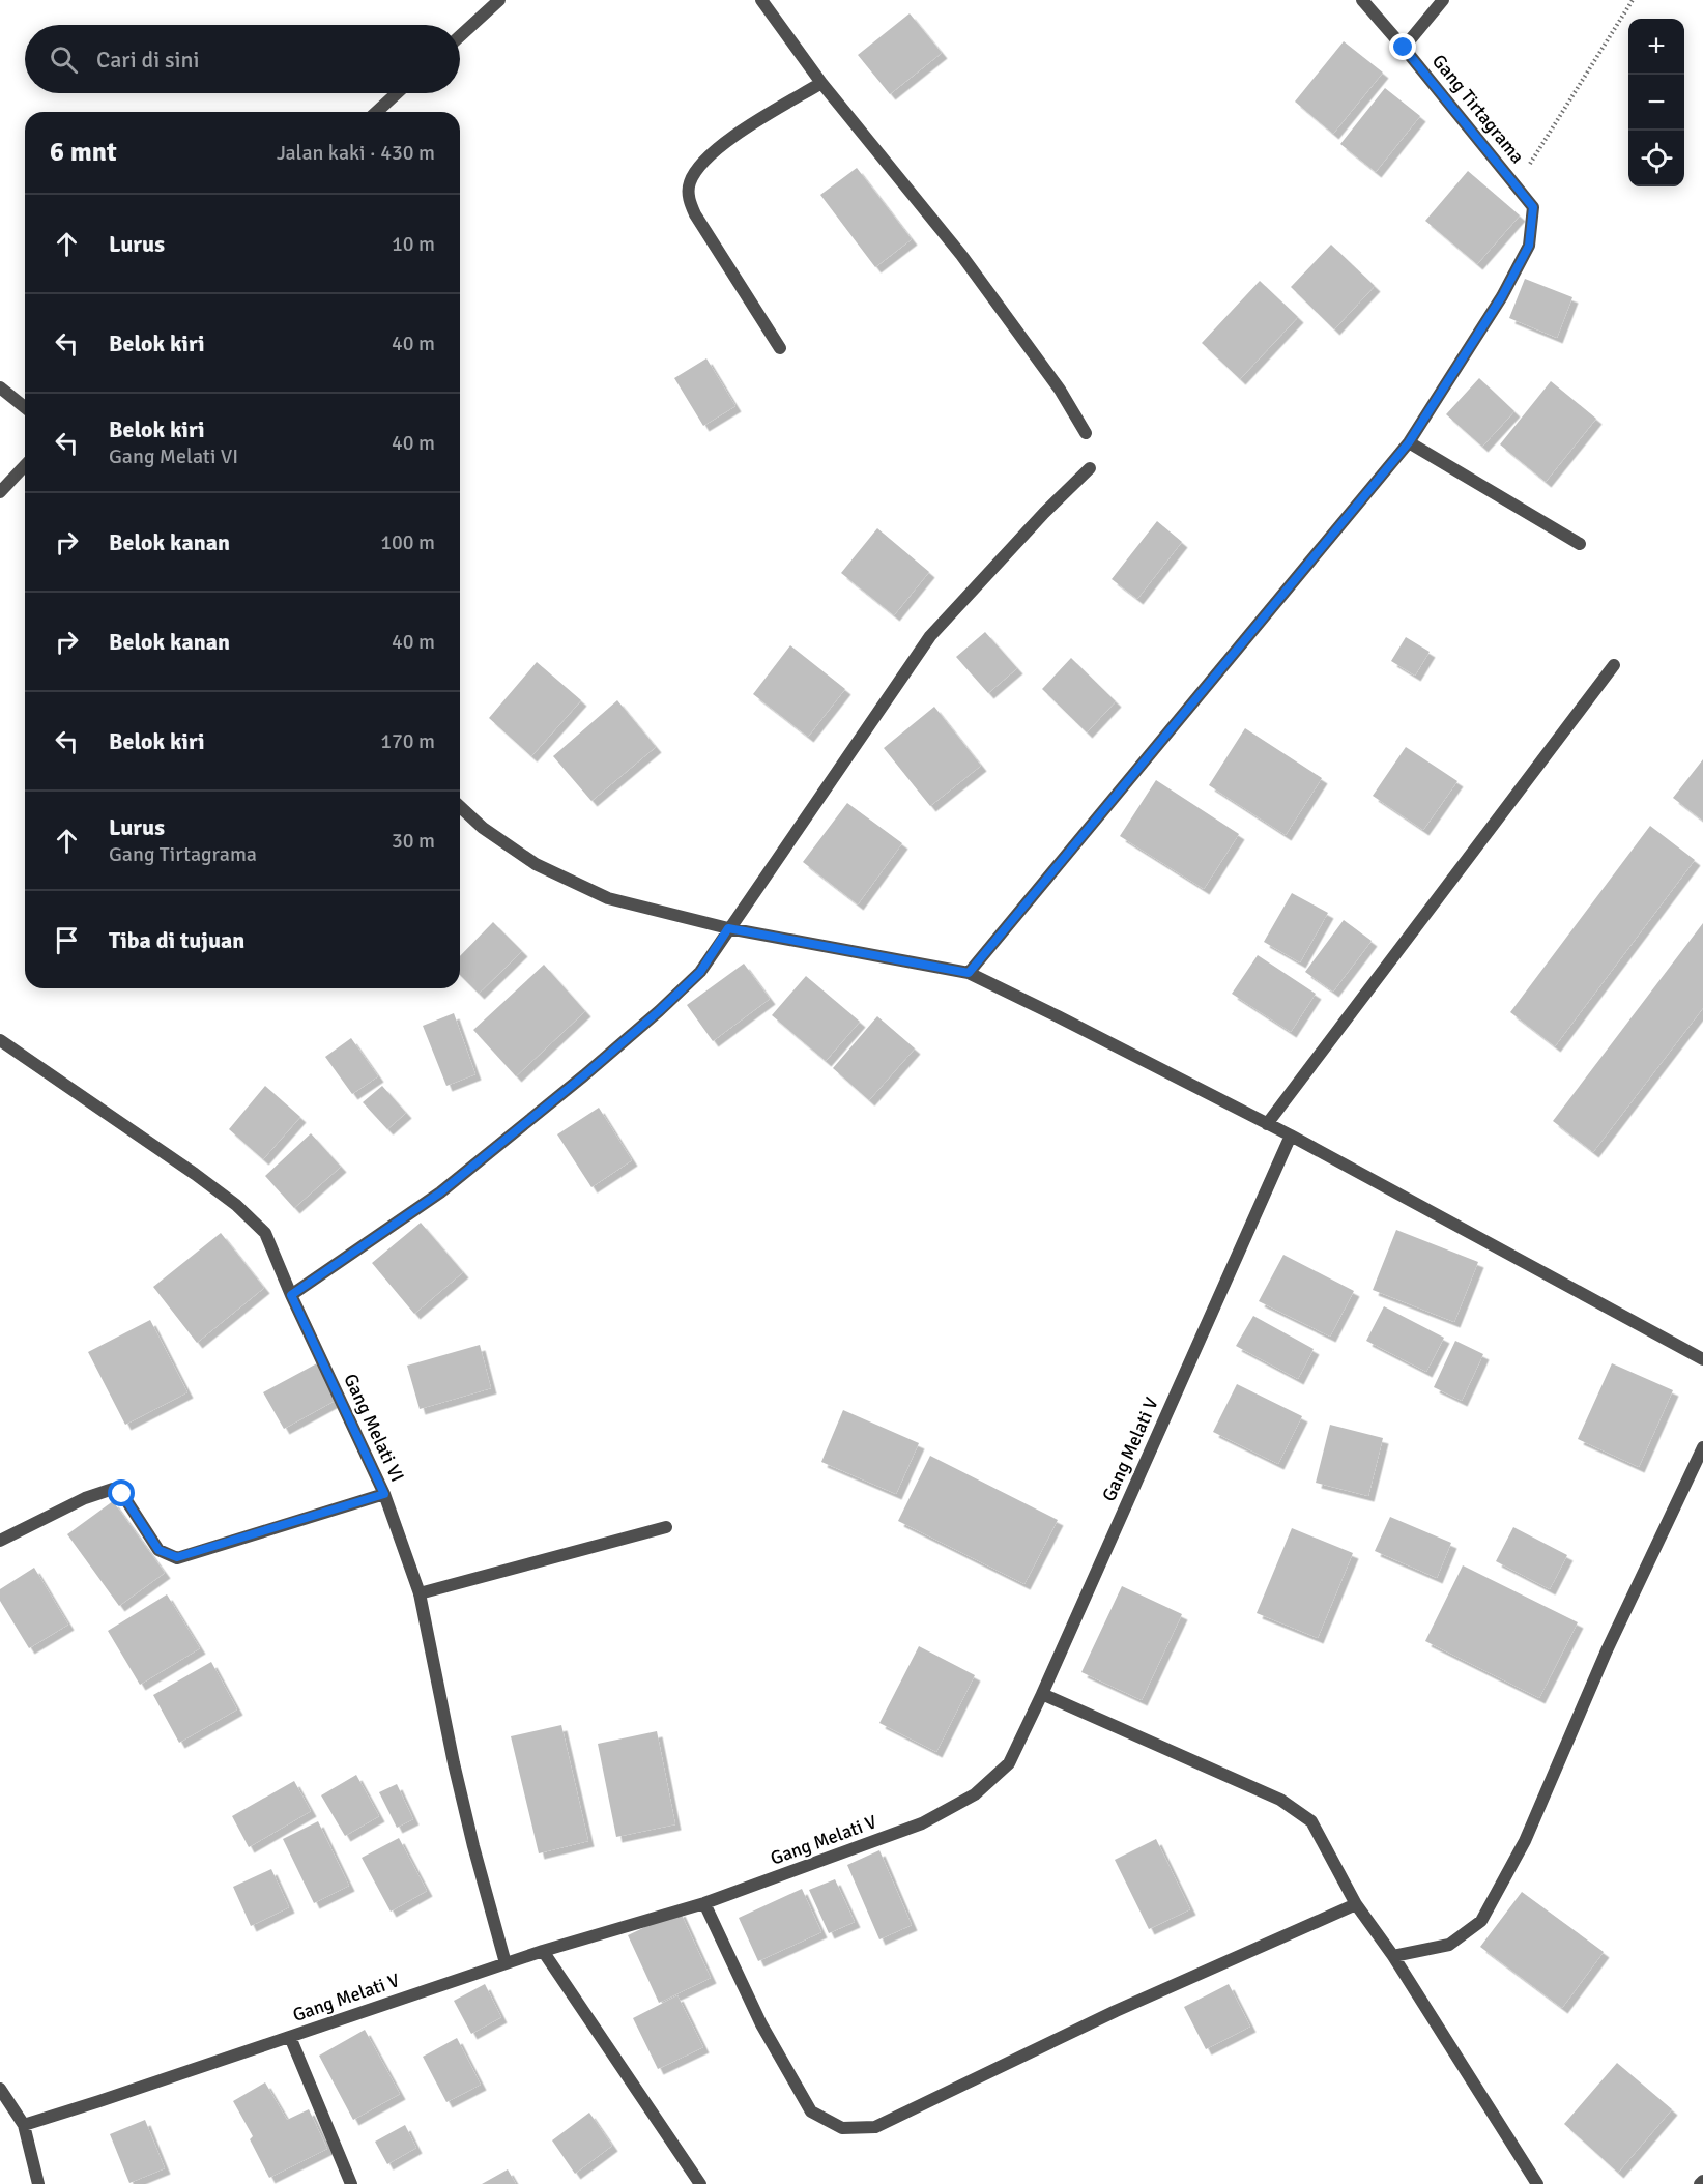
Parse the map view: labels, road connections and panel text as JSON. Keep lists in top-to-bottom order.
{
  "streets": {
    "street": ["Gang Tirtagrama", "Gang Melati VI", "Gang Melati V"]
  },
  "crossings": [
    ["Gang Melati VI", "Gang Melati V"]
  ],
  "page": {
    "map_buttons": ["+", "−"],
    "search": "Cari di sini",
    "heading": ["6 mnt", "Jalan kaki · 430 m"],
    "list": [
      ["Lurus", "10 m"],
      ["Belok kiri", "40 m"],
      ["Belok kiri", "Gang Melati VI", "40 m"],
      ["Belok kanan", "100 m"],
      ["Belok kanan", "40 m"],
      ["Belok kiri", "170 m"],
      ["Lurus", "Gang Tirtagrama", "30 m"],
      "Tiba di tujuan"
    ]
  }
}
